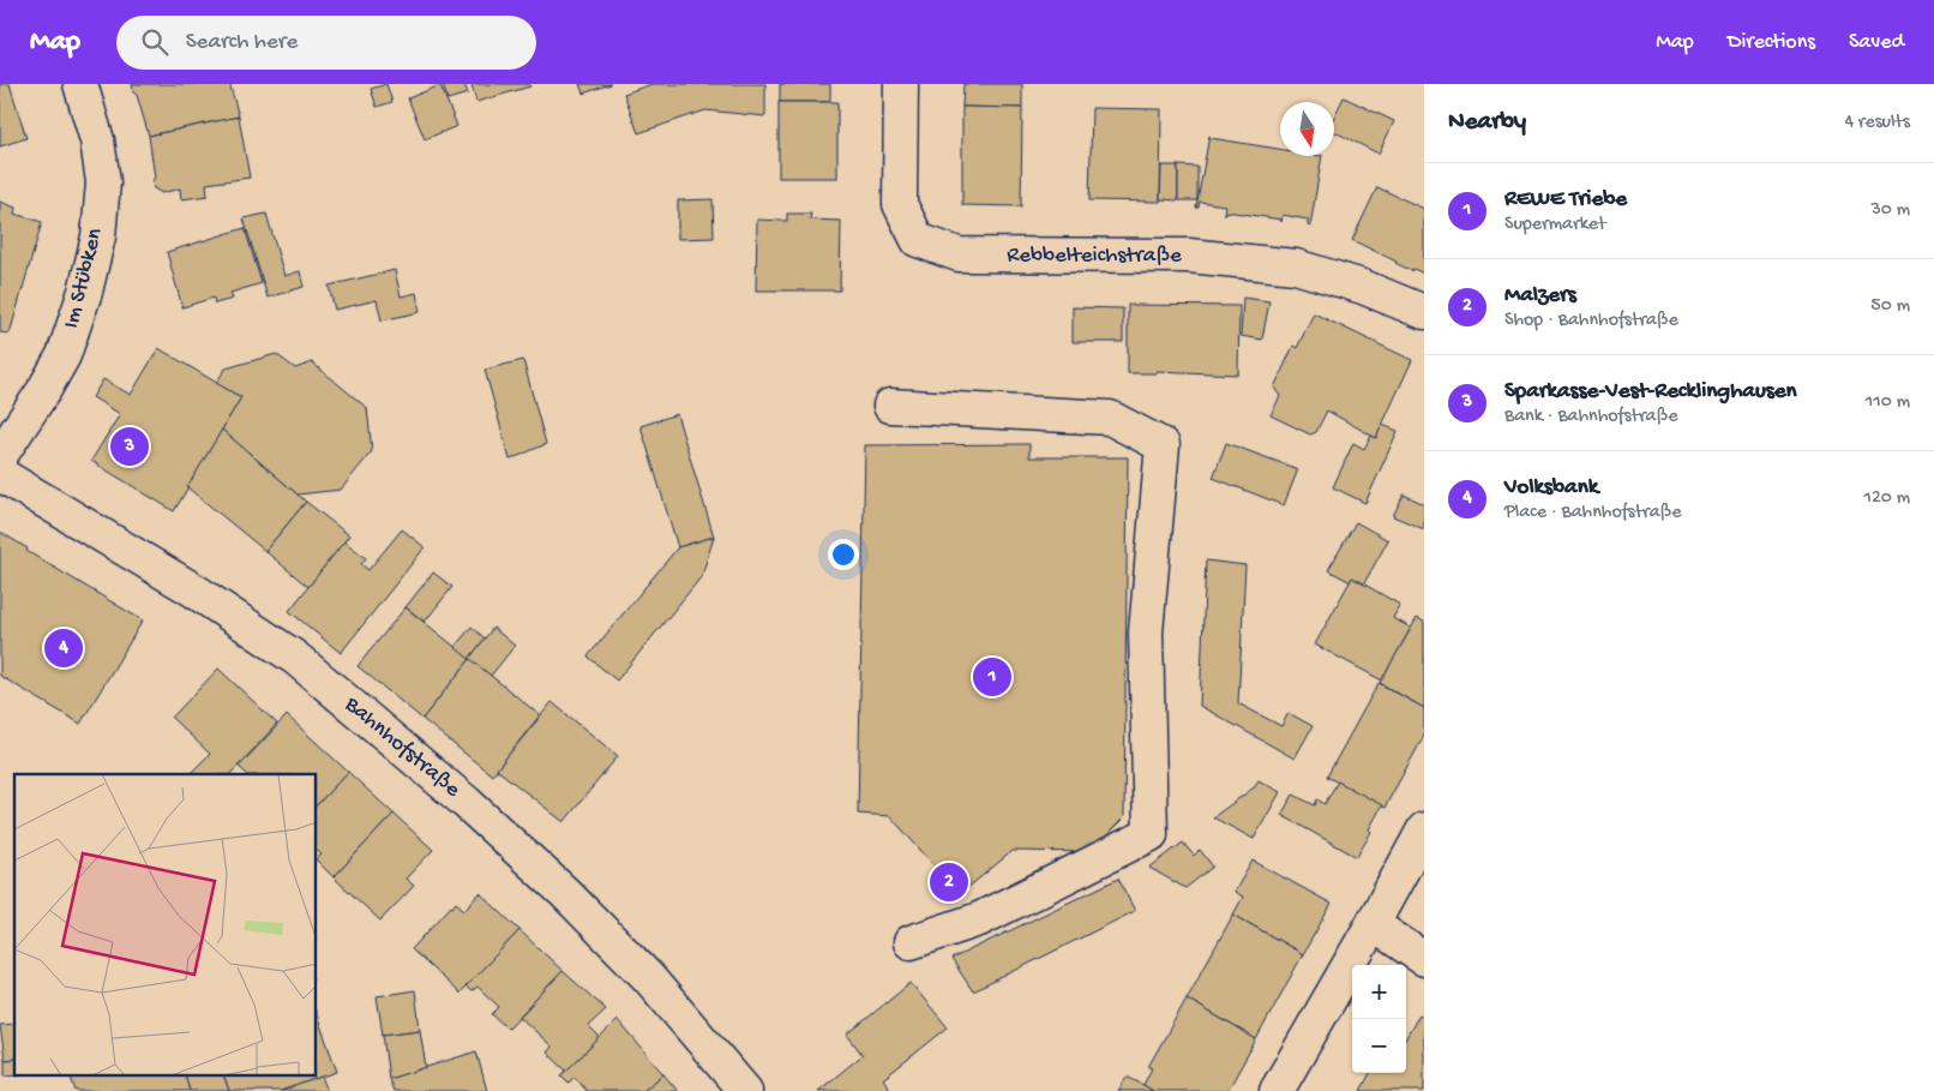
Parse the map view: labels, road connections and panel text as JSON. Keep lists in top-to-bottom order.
{
  "streets": {
    "street": ["Rebbelteichstraße", "Im Stübken", "Bahnhofstraße"]
  },
  "north": "bottom",
  "page": {
    "header": "Map",
    "search": "Search here",
    "nav": ["Map", "Directions", "Saved"],
    "heading": ["Nearby", "4 results"],
    "list": [
      {
        "mark": "1",
        "name": "REWE Triebe",
        "note": "Supermarket",
        "value": "30 m"
      },
      {
        "mark": "2",
        "name": "Malzers",
        "note": "Shop · Bahnhofstraße",
        "value": "50 m"
      },
      {
        "mark": "3",
        "name": "Sparkasse-Vest-Recklinghausen",
        "note": "Bank · Bahnhofstraße",
        "value": "110 m"
      },
      {
        "mark": "4",
        "name": "Volksbank",
        "note": "Place · Bahnhofstraße",
        "value": "120 m"
      }
    ],
    "pins": [
      "3",
      "4",
      "1",
      "2"
    ],
    "map_buttons": ["+", "−"]
  }
}
